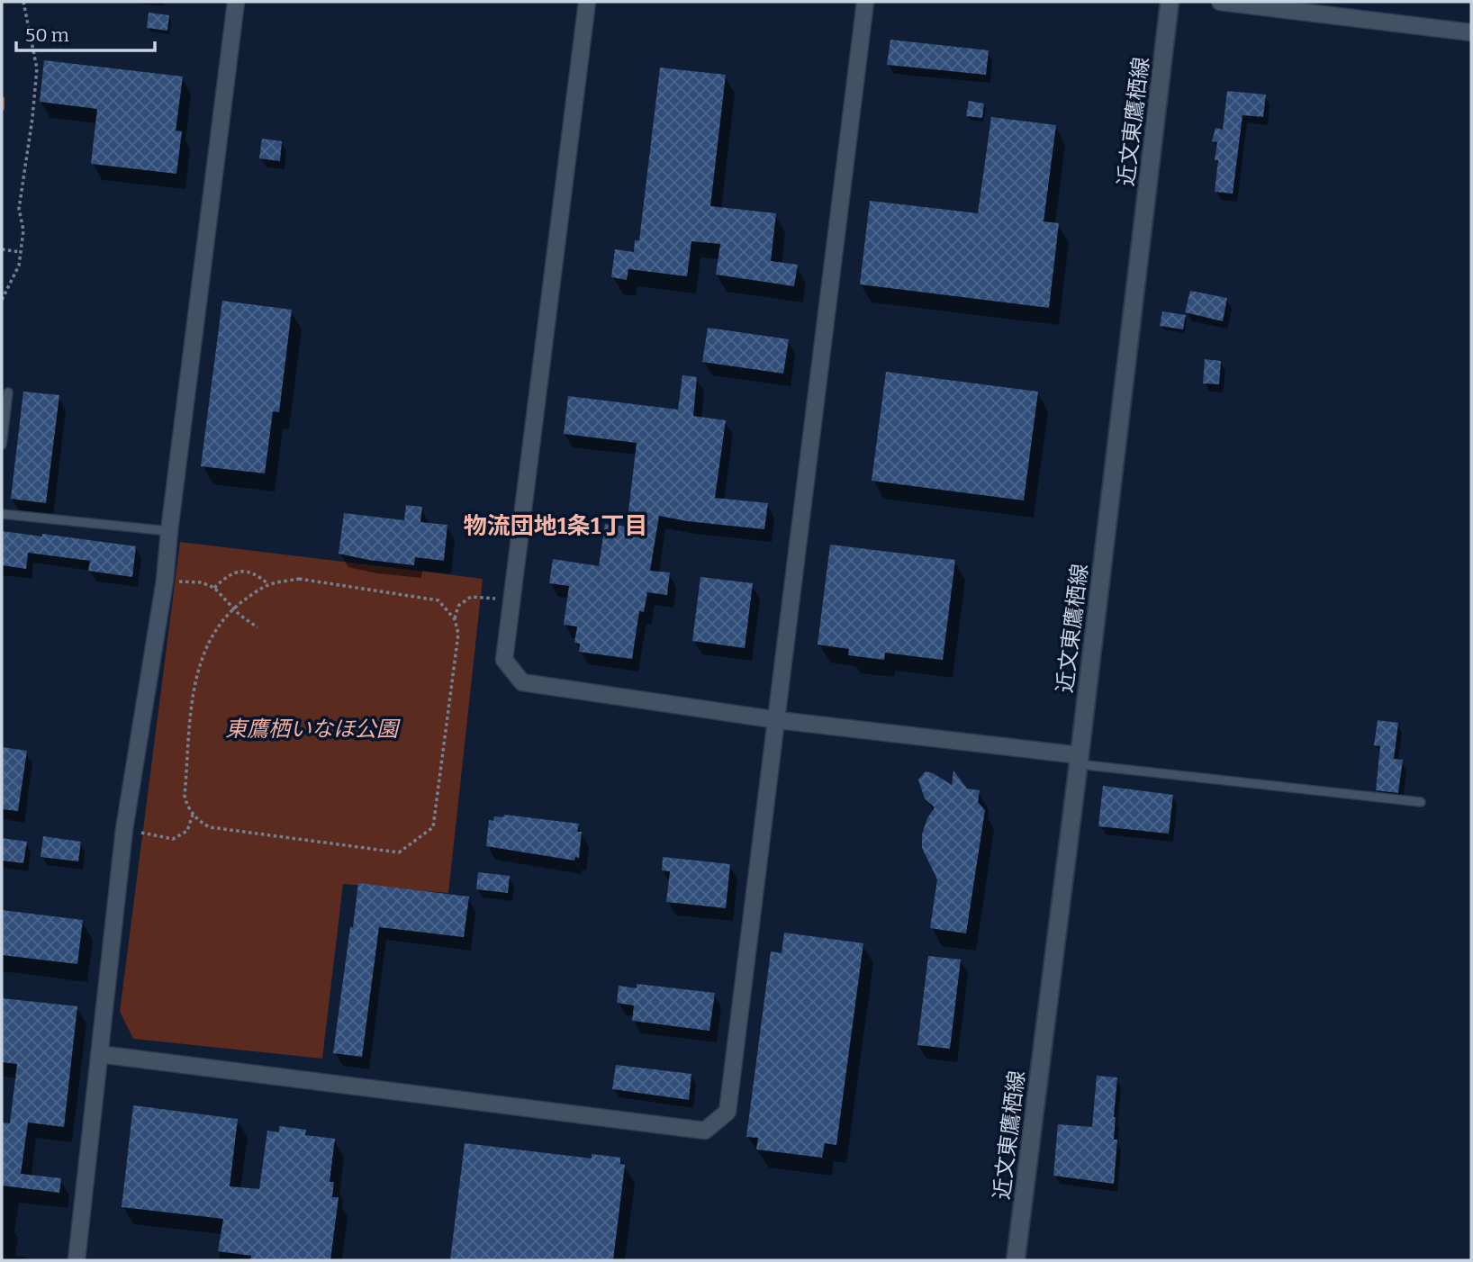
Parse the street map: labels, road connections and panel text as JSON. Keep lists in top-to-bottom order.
{
  "streets": {
    "street": ["近文東鷹栖線"]
  },
  "districts": ["物流団地1条1丁目"],
  "parks": ["東鷹栖いなほ公園"],
  "scale_bar": "50 m"
}
